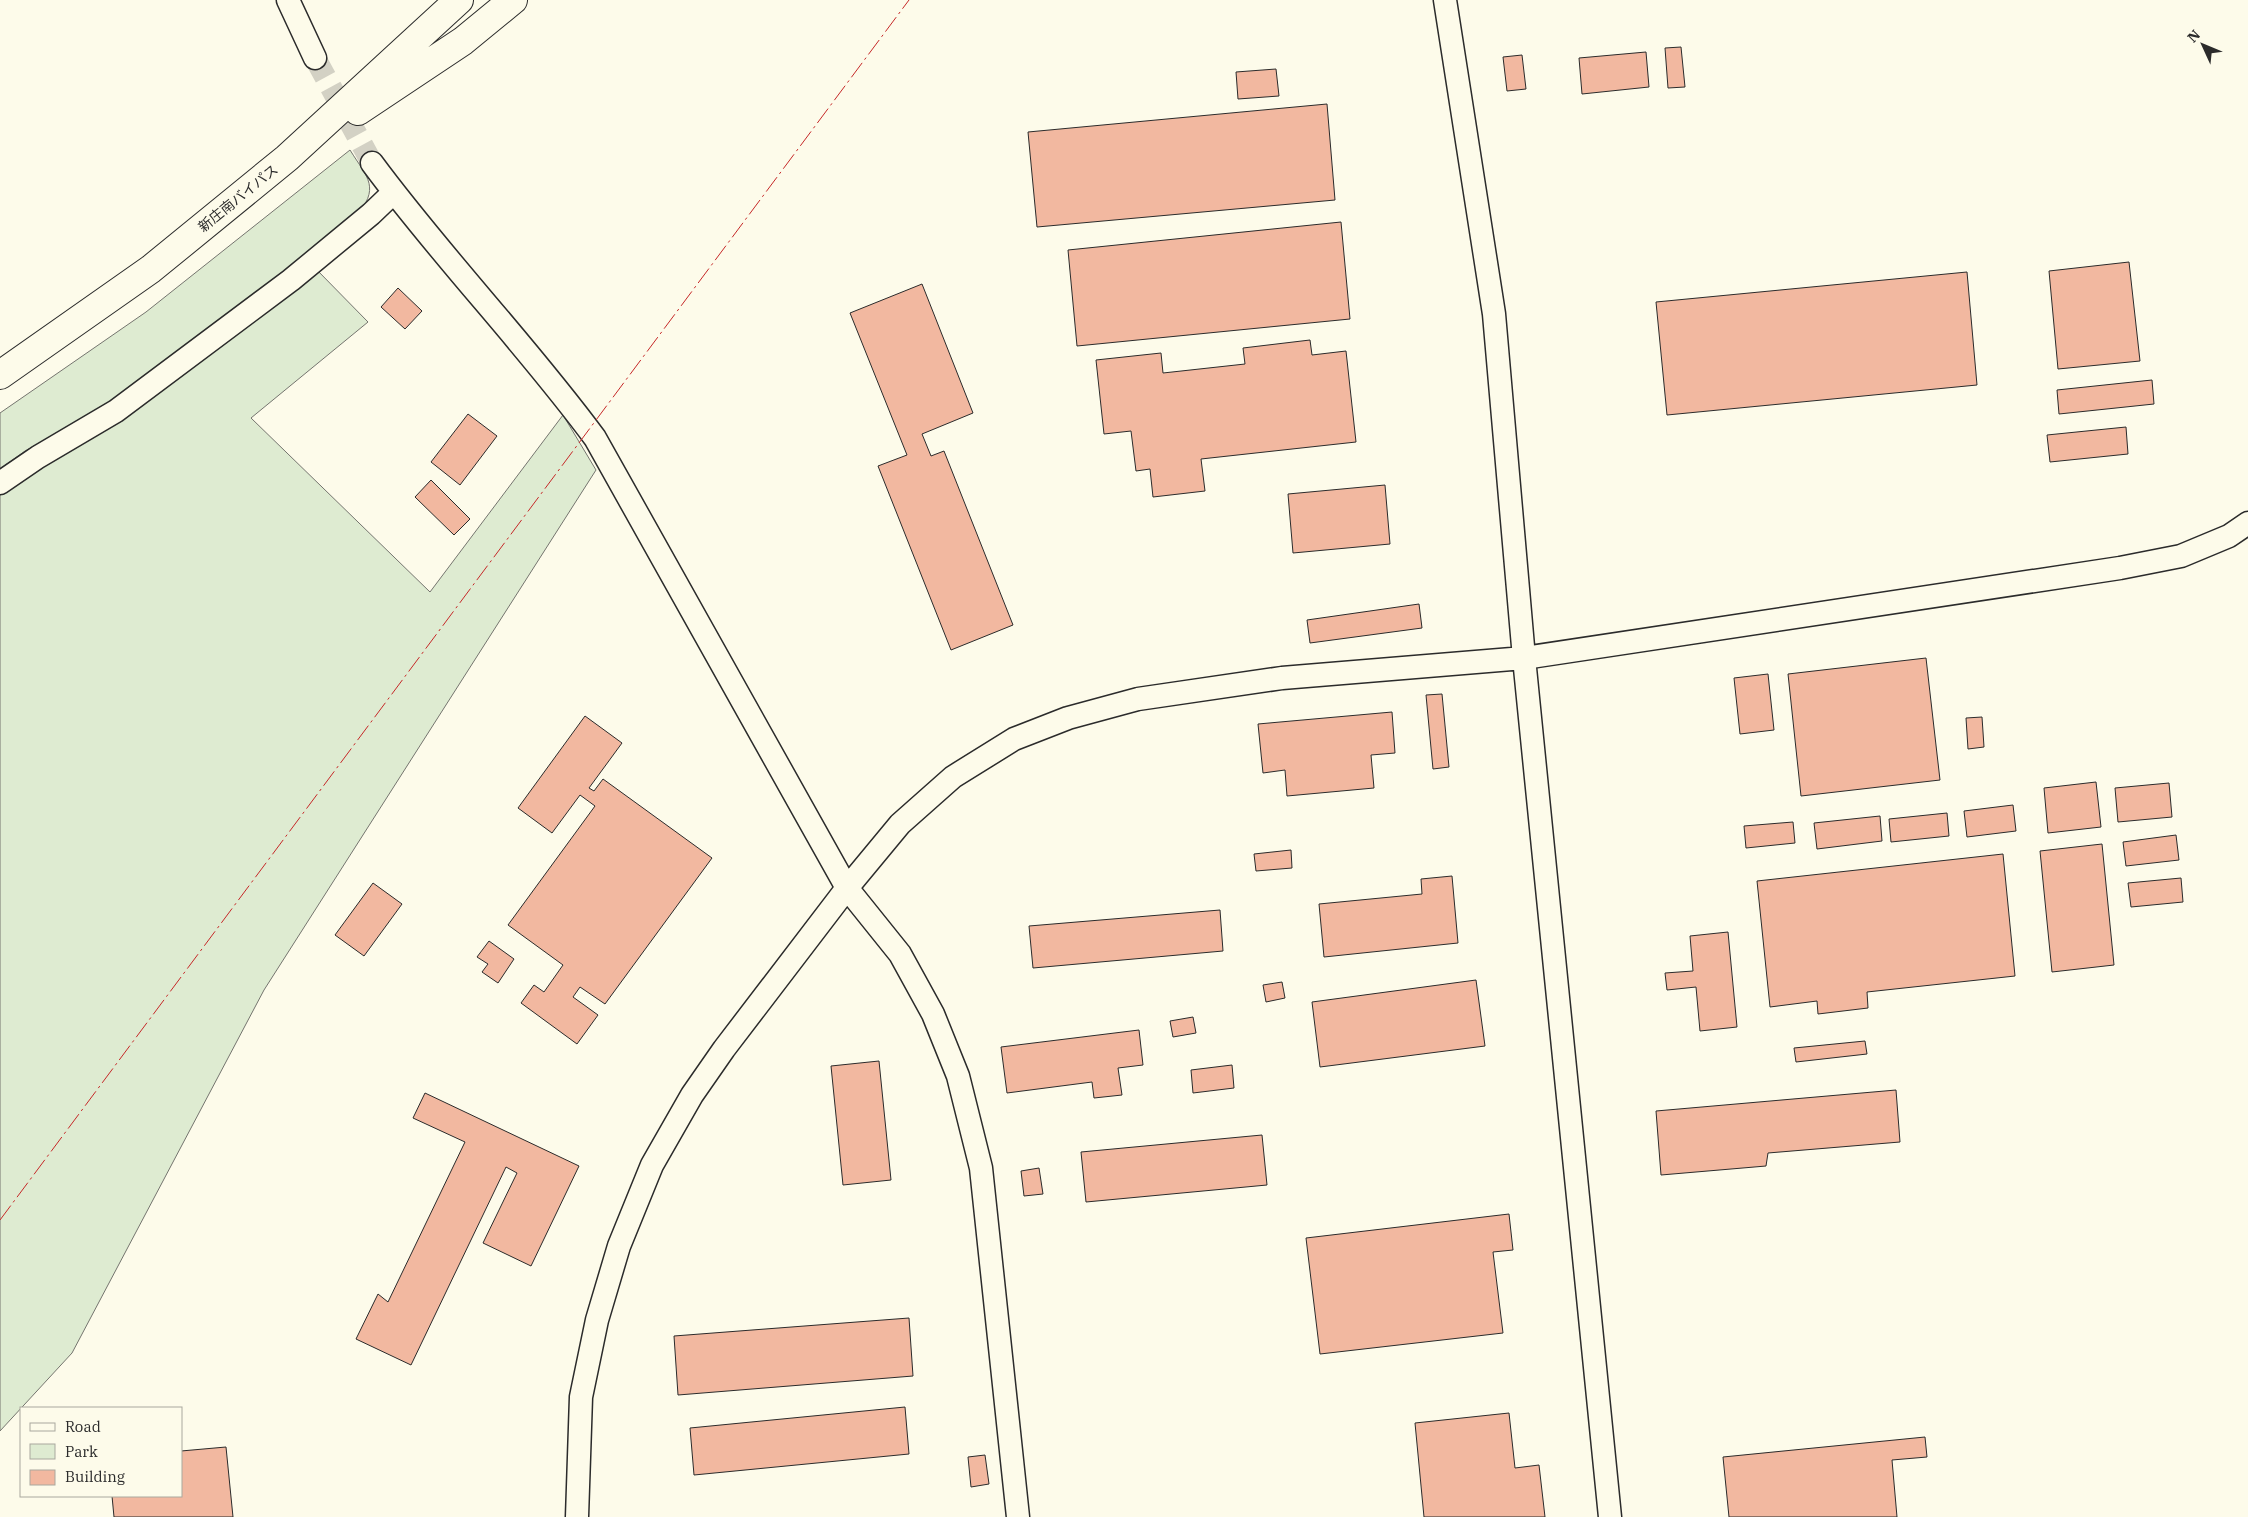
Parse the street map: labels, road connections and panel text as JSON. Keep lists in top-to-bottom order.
{
  "streets": {
    "highway": ["新庄南バイパス"]
  },
  "legend": ["Road", "Park", "Building"],
  "north": "top left"
}
